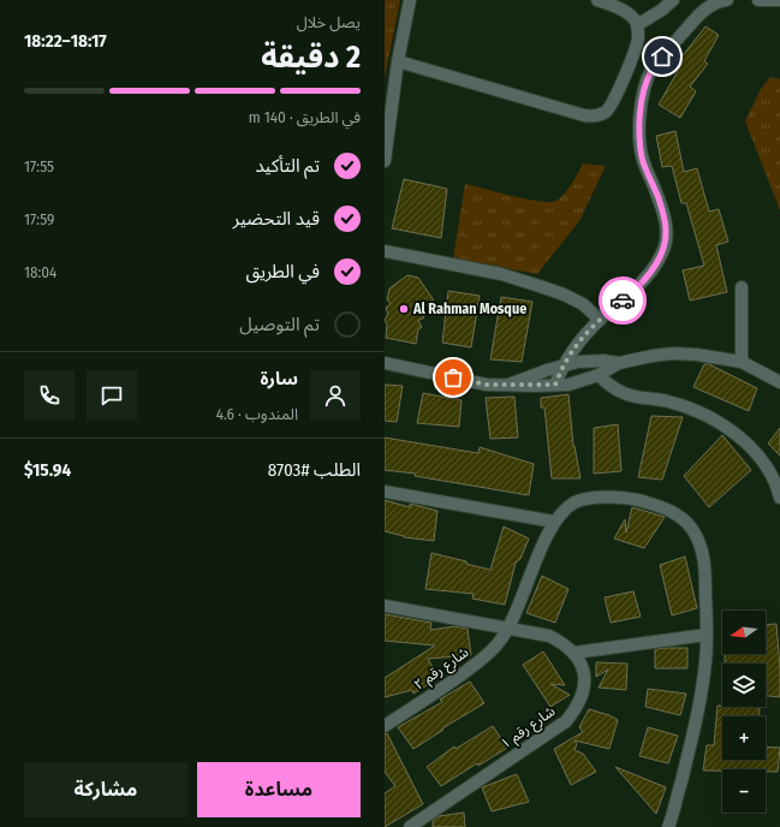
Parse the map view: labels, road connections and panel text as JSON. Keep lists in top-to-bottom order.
{
  "streets": {
    "street": ["شارع رقم ٢", "شارع رقم ١"]
  },
  "places": ["Al Rahman Mosque"],
  "north": "left",
  "page": {
    "heading": ["2 دقيقة", "يصل خلال", "18:17–18:22"],
    "panel": [
      "سارة",
      "المندوب · 4.6",
      "الطلب #8703",
      "$15.94"
    ],
    "bar": "في الطريق · 140 m",
    "list": [
      ["تم التأكيد", "17:55"],
      ["قيد التحضير", "17:59"],
      ["في الطريق", "18:04"],
      "تم التوصيل"
    ],
    "map_buttons": ["+", "−"],
    "buttons": ["مساعدة", "مشاركة"]
  }
}
